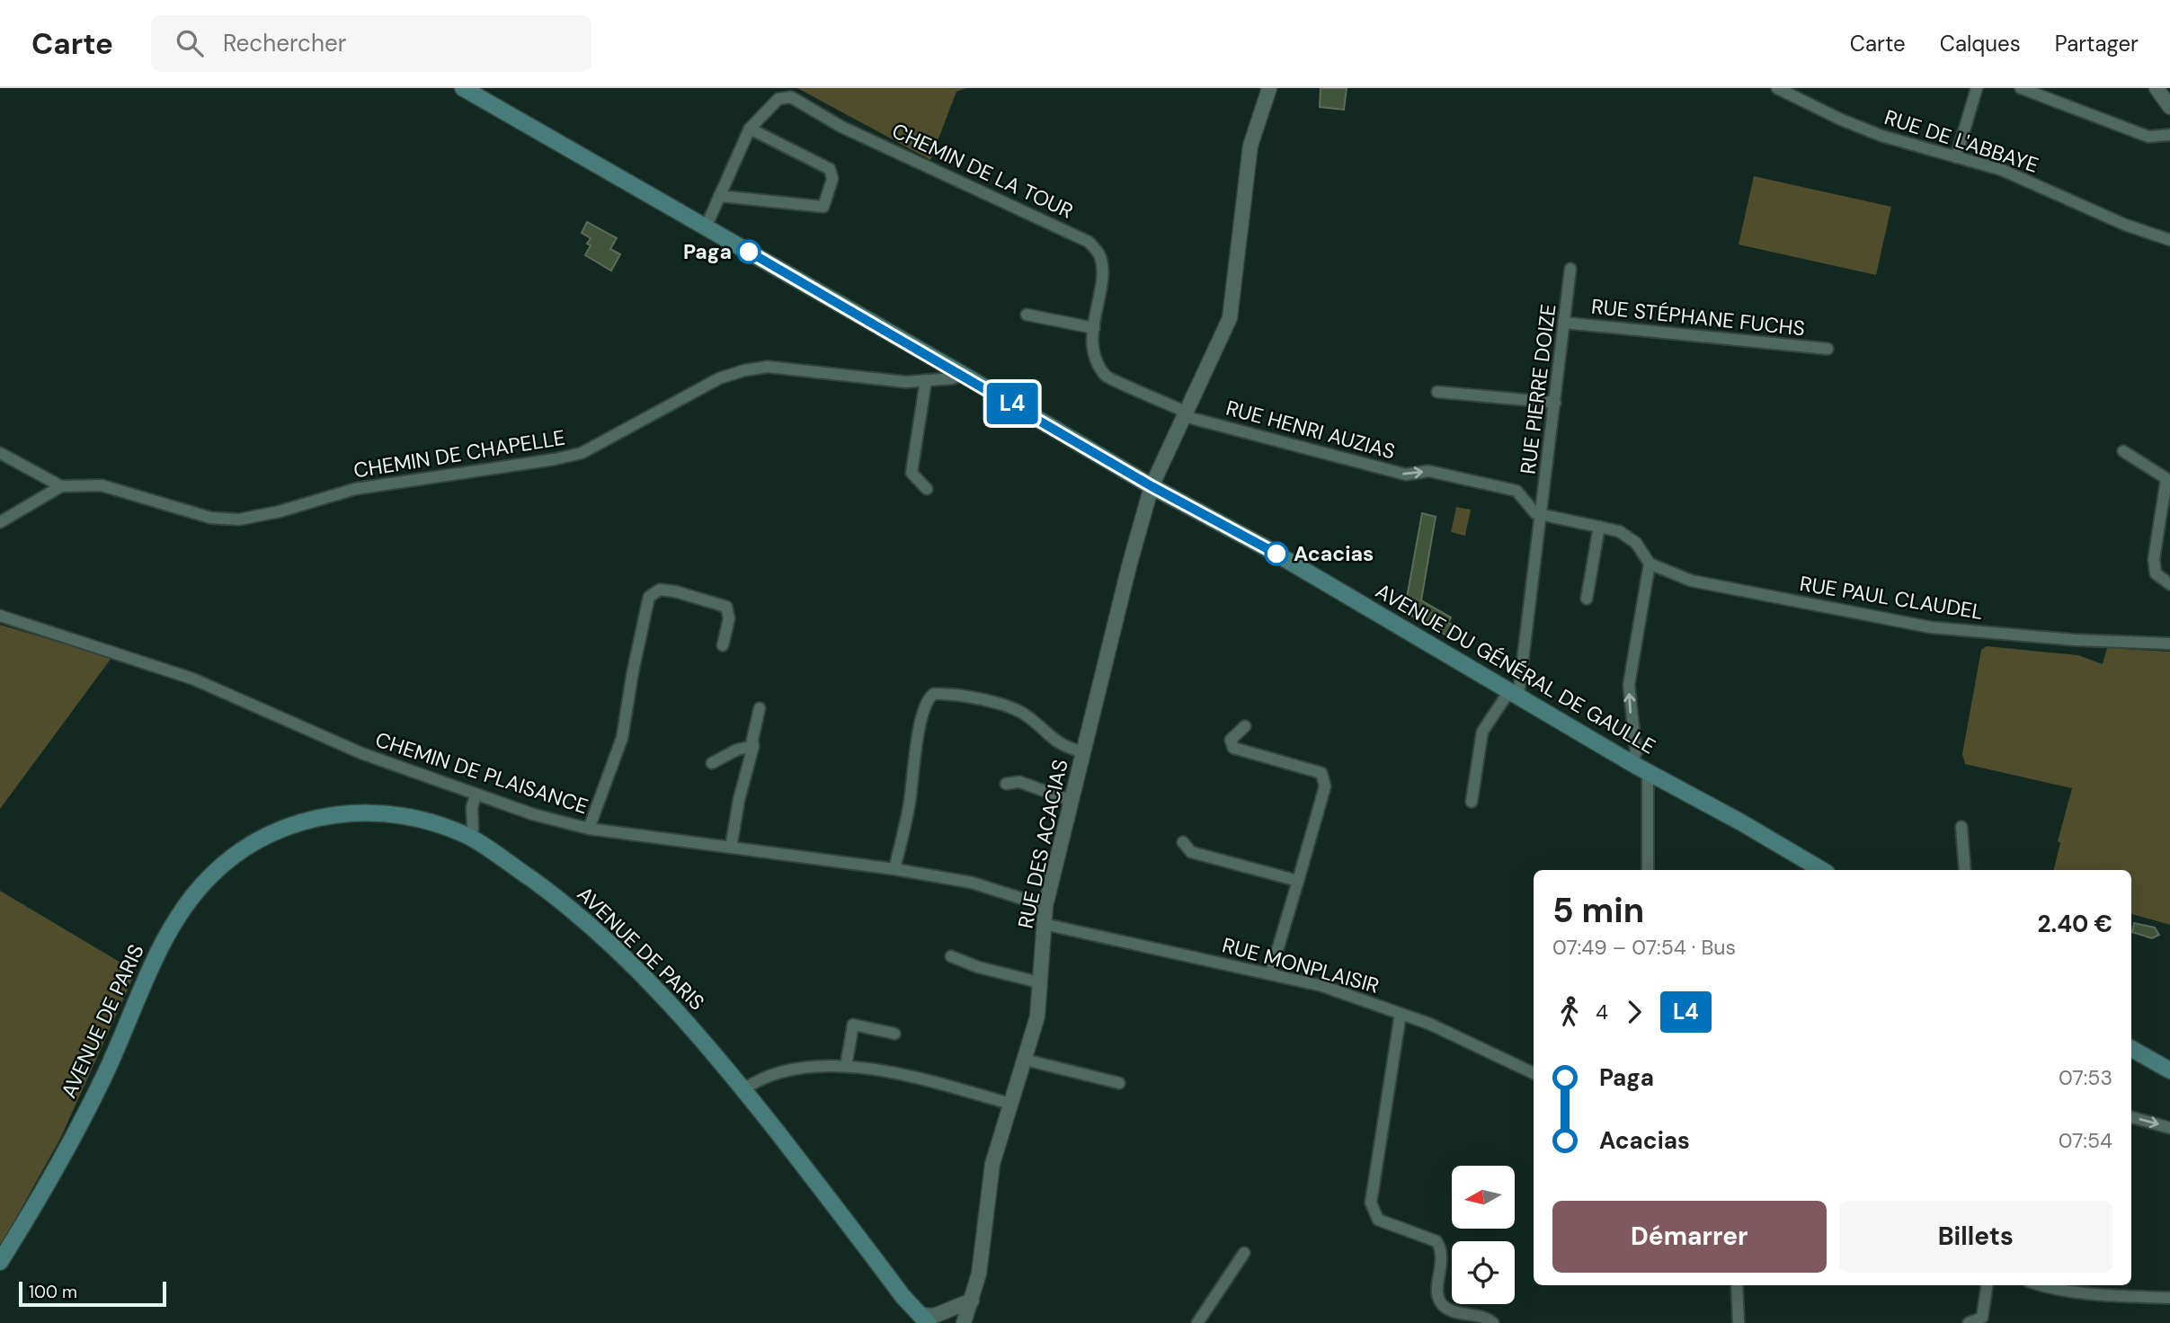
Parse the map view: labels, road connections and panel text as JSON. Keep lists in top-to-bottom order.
{
  "streets": {
    "main road": ["AVENUE DU GÉNÉRAL DE GAULLE", "AVENUE DE PARIS"],
    "street": [
      "RUE DE L'ABBAYE",
      "CHEMIN DE LA TOUR",
      "RUE STÉPHANE FUCHS",
      "RUE PIERRE DOIZE",
      "RUE HENRI AUZIAS",
      "CHEMIN DE CHAPELLE",
      "RUE PAUL CLAUDEL",
      "CHEMIN DE PLAISANCE",
      "RUE DES ACACIAS",
      "RUE MONPLAISIR"
    ]
  },
  "crossings": [
    ["CHEMIN DE LA TOUR", "RUE HENRI AUZIAS"],
    ["CHEMIN DE LA TOUR", "RUE DES ACACIAS"],
    ["RUE STÉPHANE FUCHS", "RUE PIERRE DOIZE"],
    ["RUE PIERRE DOIZE", "RUE HENRI AUZIAS"],
    ["RUE PIERRE DOIZE", "AVENUE DU GÉNÉRAL DE GAULLE"],
    ["RUE HENRI AUZIAS", "RUE PAUL CLAUDEL"],
    ["RUE HENRI AUZIAS", "RUE DES ACACIAS"],
    ["CHEMIN DE CHAPELLE", "AVENUE DU GÉNÉRAL DE GAULLE"],
    ["AVENUE DU GÉNÉRAL DE GAULLE", "RUE DES ACACIAS"],
    ["CHEMIN DE PLAISANCE", "RUE DES ACACIAS"],
    ["RUE DES ACACIAS", "RUE MONPLAISIR"]
  ],
  "places": ["Paga", "Acacias"],
  "lines": ["bus line L4"],
  "scale_bar": "100 m",
  "north": "left",
  "page": {
    "header": "Carte",
    "search": "Rechercher",
    "nav": ["Carte", "Calques", "Partager"],
    "on_map": "L4",
    "heading": ["5 min", "07:49 – 07:54 · Bus", "2.40 €"],
    "legs": ["4", "L4"],
    "list": [
      {
        "name": "Paga",
        "value": "07:53"
      },
      {
        "name": "Acacias",
        "value": "07:54"
      }
    ],
    "buttons": ["Démarrer", "Billets"],
    "scale": "100 m"
  }
}
